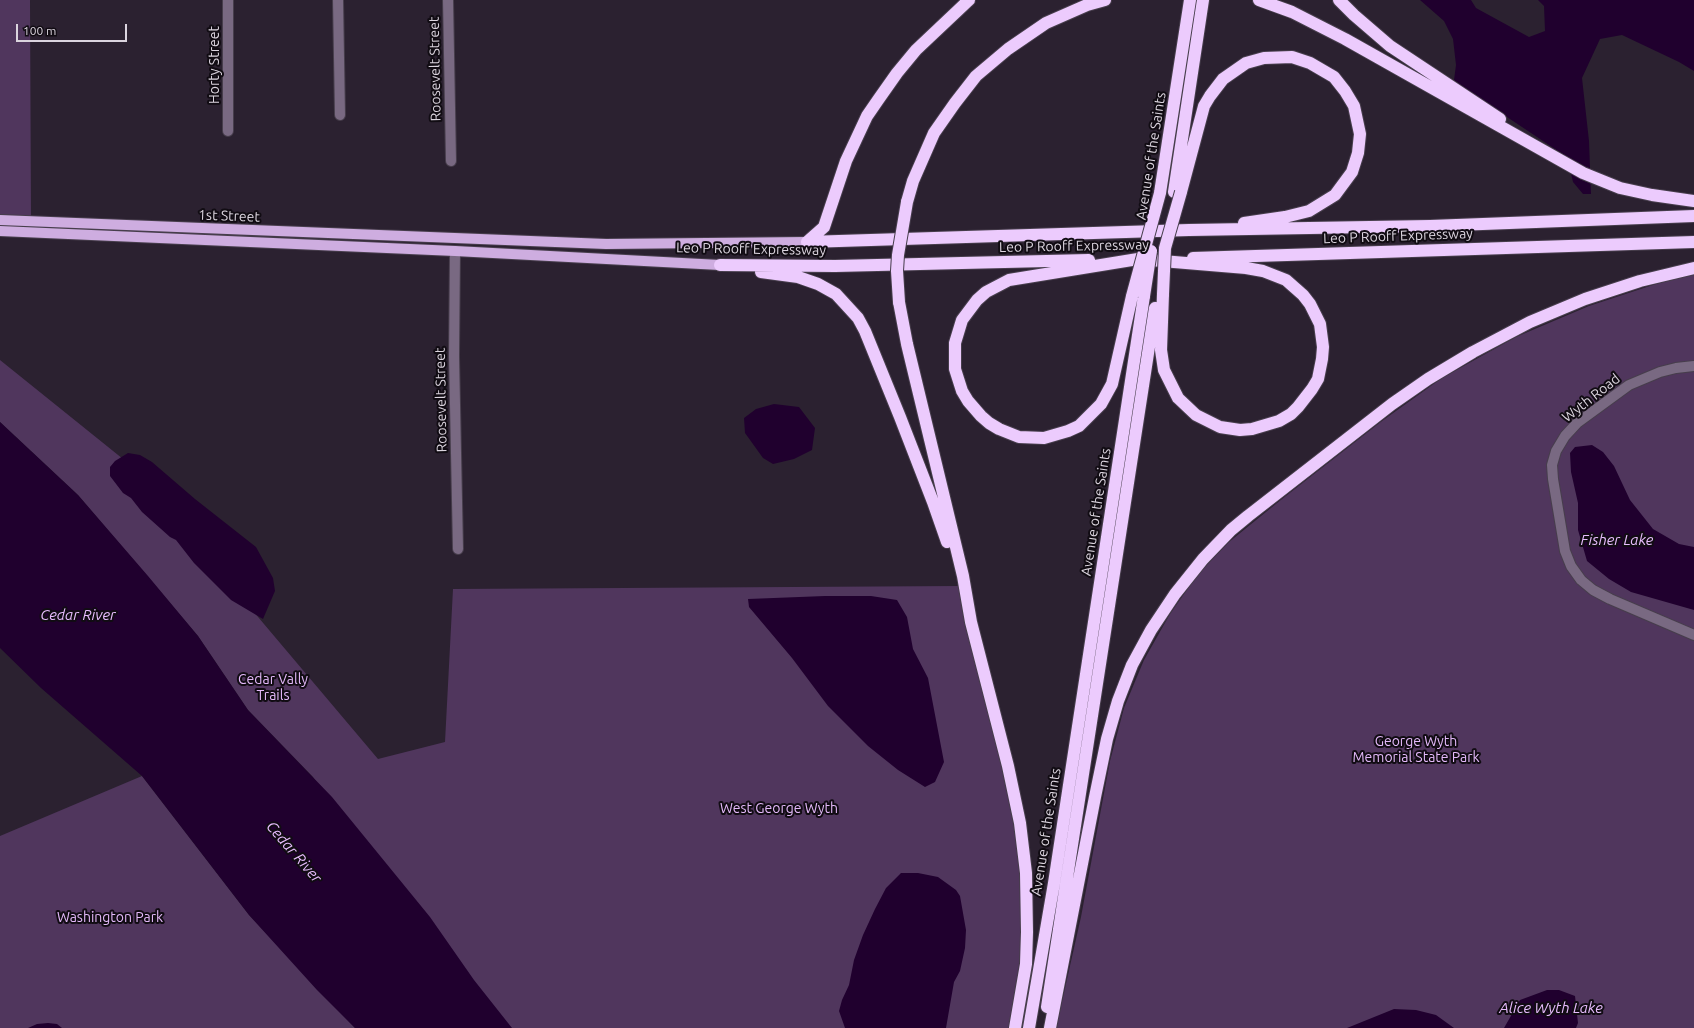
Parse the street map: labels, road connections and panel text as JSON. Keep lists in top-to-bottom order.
{
  "streets": {
    "highway": ["Avenue of the Saints", "Leo P Rooff Expressway"],
    "main road": ["1st Street"],
    "street": ["Horty Street", "Roosevelt Street", "Wyth Road"]
  },
  "crossings": [
    ["Roosevelt Street", "1st Street"],
    ["Roosevelt Street", "Leo P Rooff Expressway"],
    ["1st Street", "Leo P Rooff Expressway"]
  ],
  "water": ["Fisher Lake", "Cedar River", "Alice Wyth Lake"],
  "parks": [
    "Cedar Vally Trails",
    "George Wyth Memorial State Park",
    "West George Wyth",
    "Washington Park"
  ],
  "scale_bar": "100 m"
}
